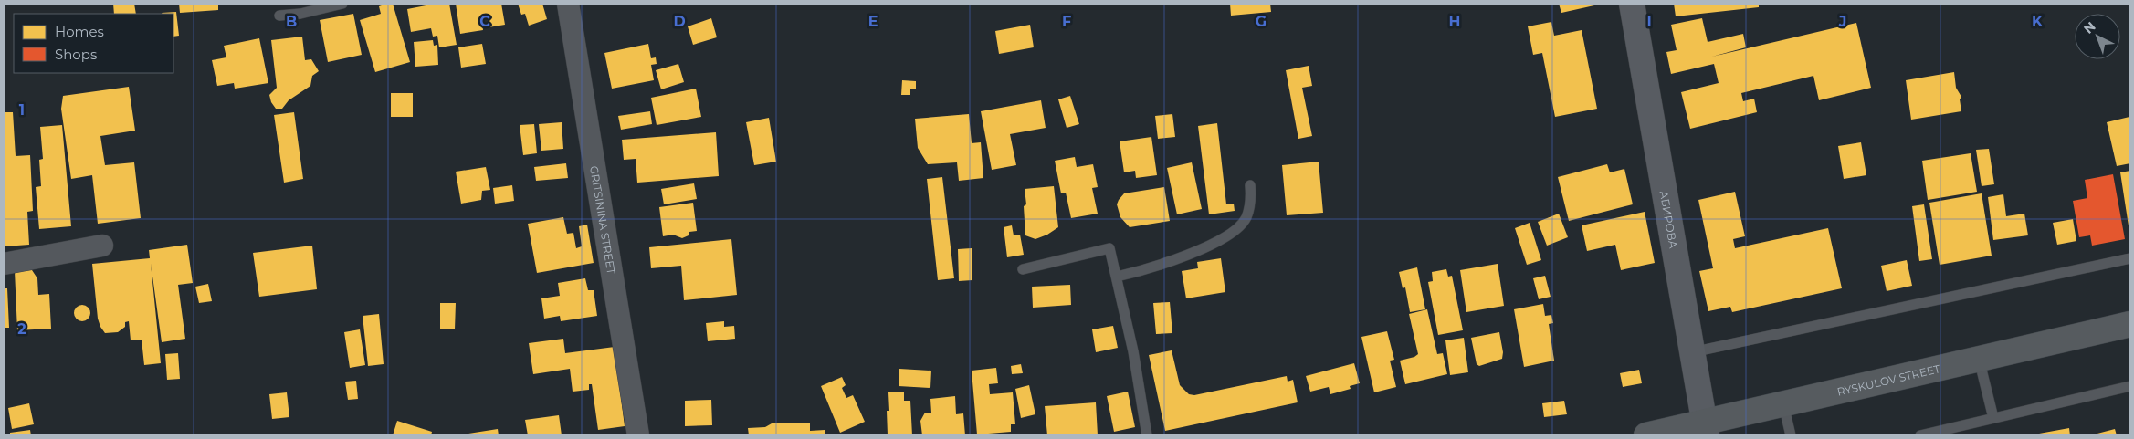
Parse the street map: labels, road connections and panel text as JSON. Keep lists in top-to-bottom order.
{
  "streets": {
    "main road": ["RYSKULOV STREET"],
    "street": ["АБИРОВА", "GRITSININA STREET"]
  },
  "crossings": [
    ["АБИРОВА", "RYSKULOV STREET"]
  ],
  "legend": ["Homes", "Shops"],
  "north": "top left",
  "grid": {
    "columns": [
      "B",
      "C",
      "D",
      "E",
      "F",
      "G",
      "H",
      "I",
      "J",
      "K"
    ],
    "rows": ["1", "2"]
  }
}
